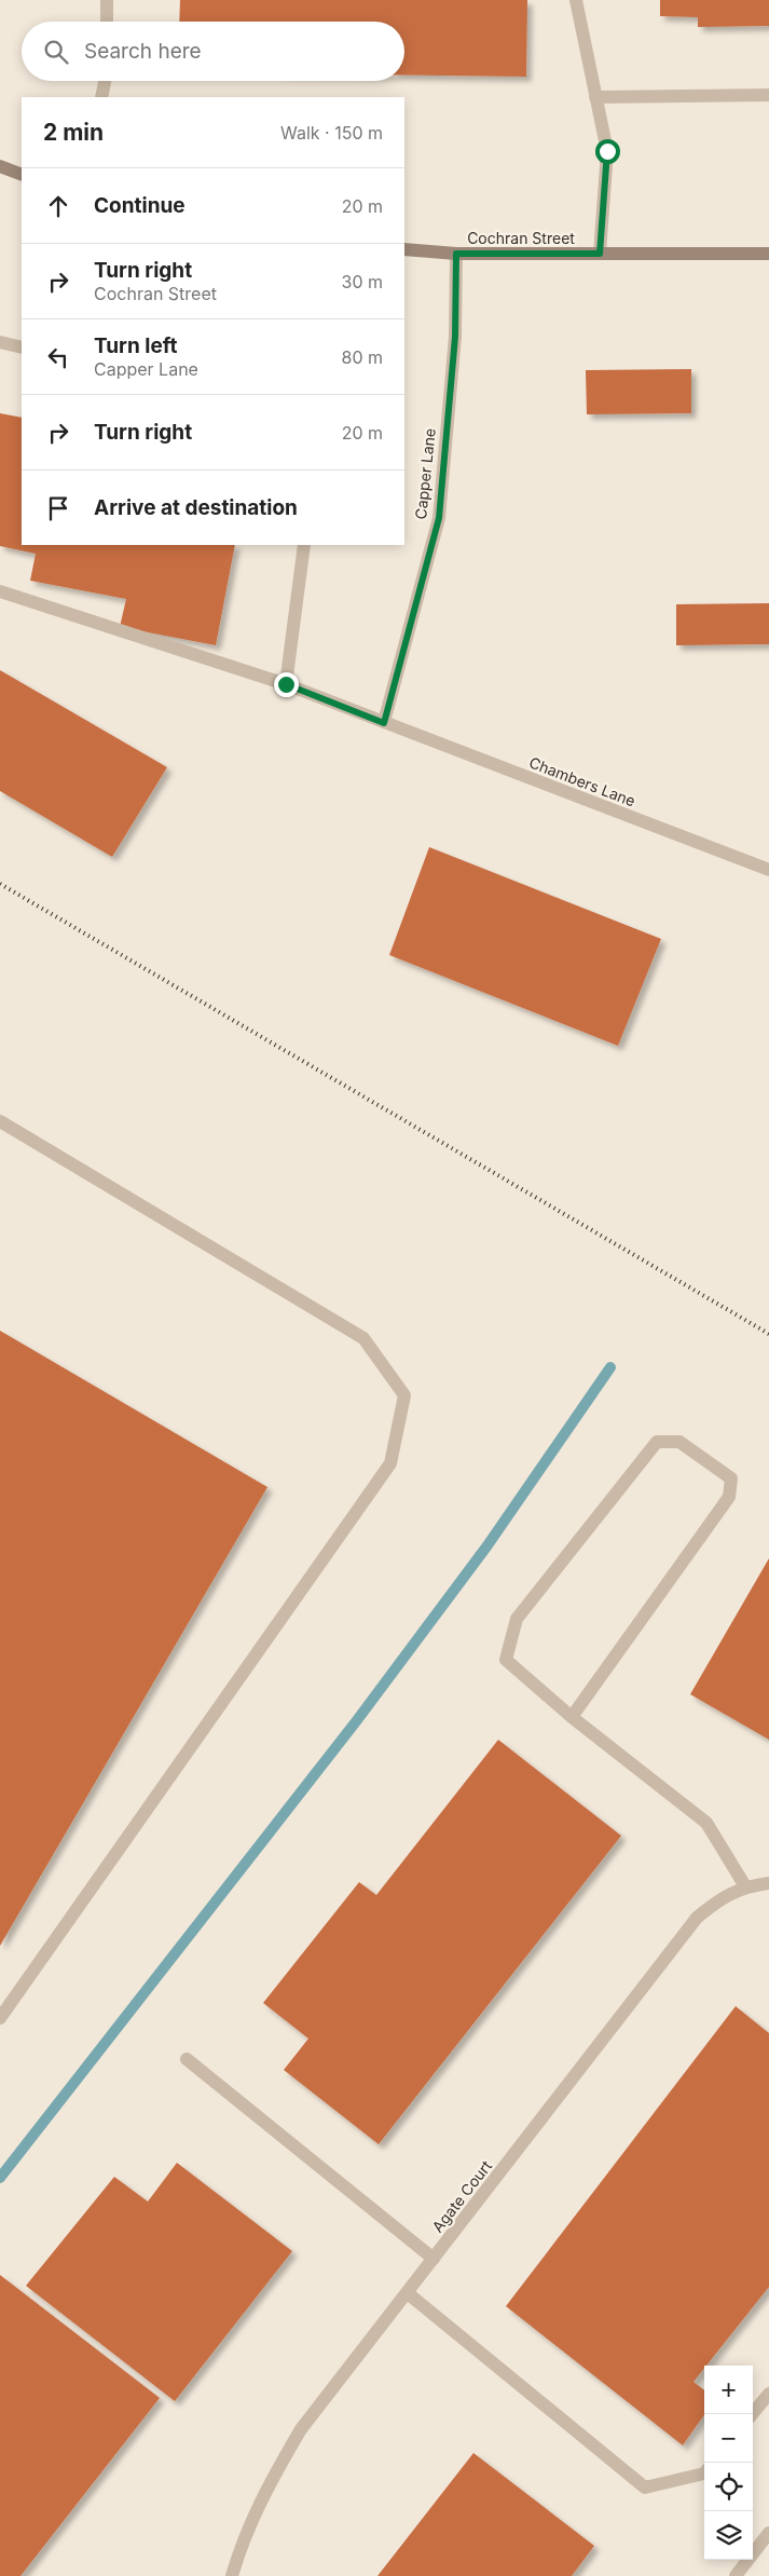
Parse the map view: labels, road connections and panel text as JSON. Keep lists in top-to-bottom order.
{
  "streets": {
    "main road": ["Cochran Street"],
    "street": ["Capper Lane", "Chambers Lane", "Agate Court"]
  },
  "crossings": [
    ["Cochran Street", "Capper Lane"],
    ["Capper Lane", "Chambers Lane"]
  ],
  "page": {
    "search": "Search here",
    "heading": ["2 min", "Walk · 150 m"],
    "list": [
      ["Continue", "20 m"],
      ["Turn right", "Cochran Street", "30 m"],
      ["Turn left", "Capper Lane", "80 m"],
      ["Turn right", "20 m"],
      "Arrive at destination"
    ],
    "map_buttons": ["+", "−"]
  }
}
